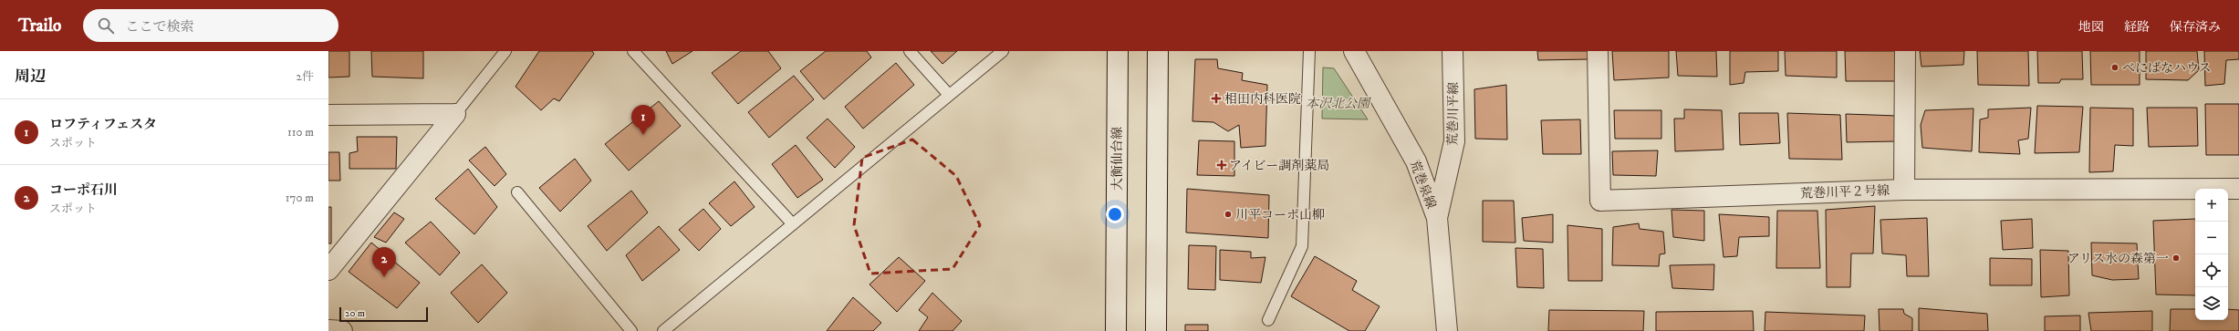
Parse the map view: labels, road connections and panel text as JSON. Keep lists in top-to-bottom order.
{
  "streets": {
    "street": [
      "荒巻川平線",
      "大衡仙台線",
      "荒巻泉線",
      "荒巻川平２号線"
    ]
  },
  "crossings": [
    ["荒巻川平線", "荒巻泉線"]
  ],
  "parks": ["本沢北公園"],
  "places": {
    "other": ["べにばなハウス", "川平コーポ山柳", "アリス水の森第一"],
    "health": ["相田内科医院", "アイビー調剤薬局"]
  },
  "scale_bar": "20 m",
  "page": {
    "header": "Trailo",
    "search": "ここで検索",
    "nav": ["地図", "経路", "保存済み"],
    "heading": ["周辺", "2件"],
    "list": [
      {
        "mark": "1",
        "name": "ロフティフェスタ",
        "note": "スポット",
        "value": "110 m"
      },
      {
        "mark": "2",
        "name": "コーポ石川",
        "note": "スポット",
        "value": "170 m"
      }
    ],
    "pins": ["1", "2"],
    "map_buttons": ["+", "−"],
    "scale": "20 m"
  }
}
